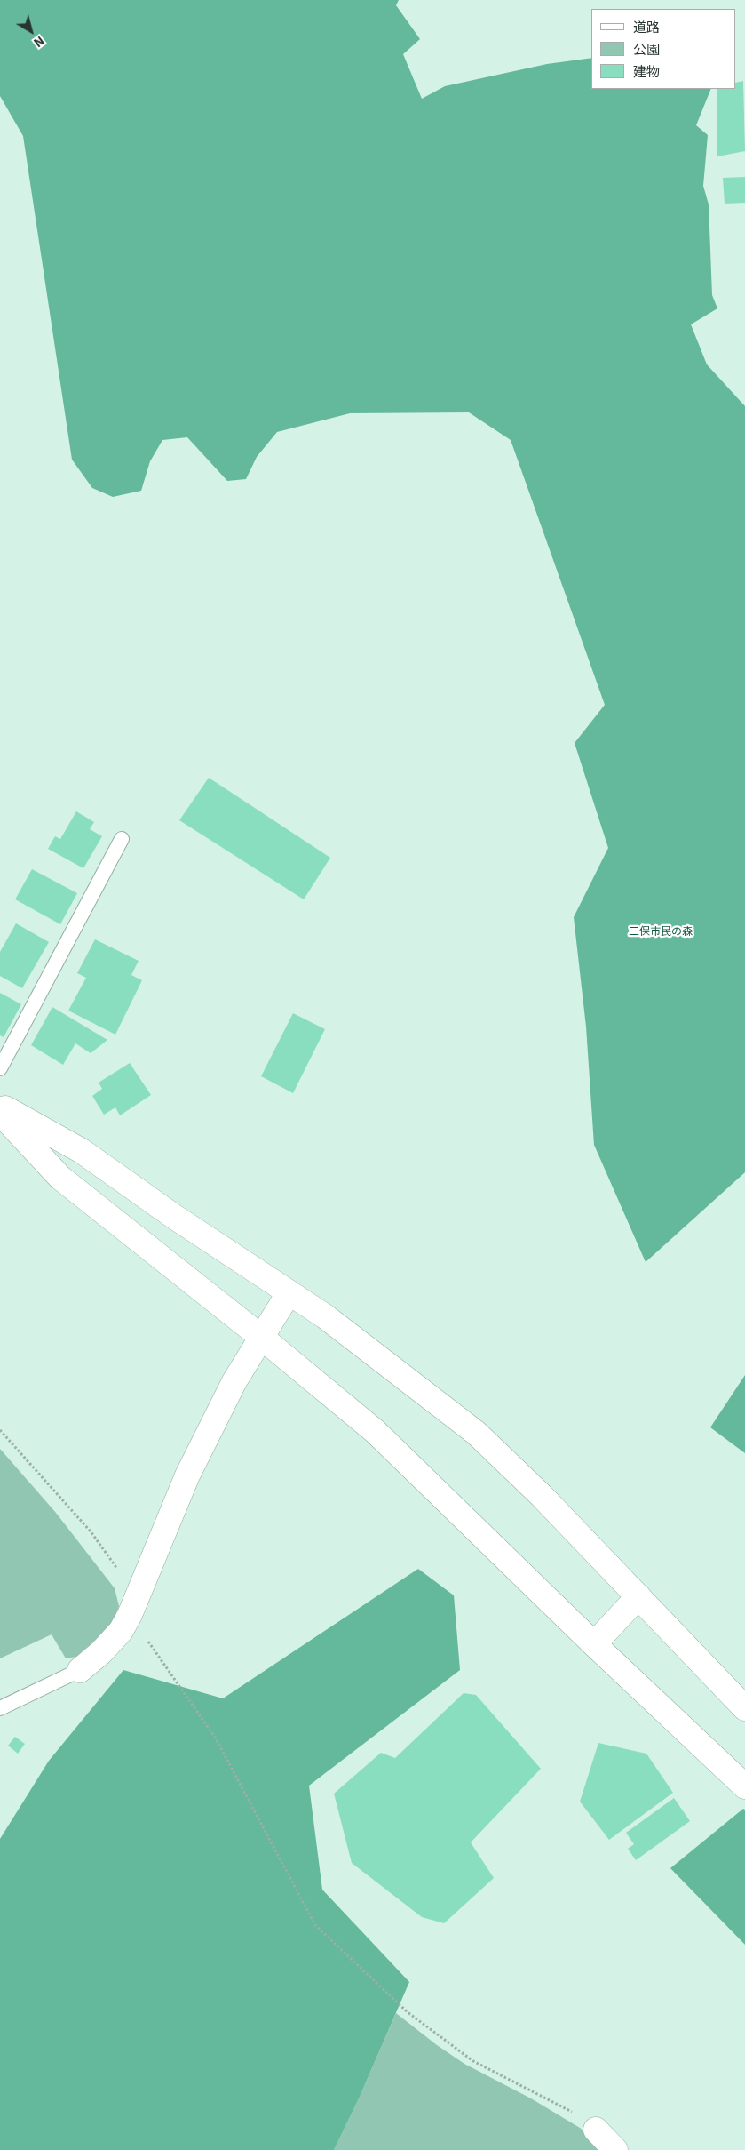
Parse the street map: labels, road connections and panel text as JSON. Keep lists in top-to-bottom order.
{
  "parks": ["三保市民の森"],
  "legend": ["道路", "公園", "建物"],
  "north": "bottom right"
}
